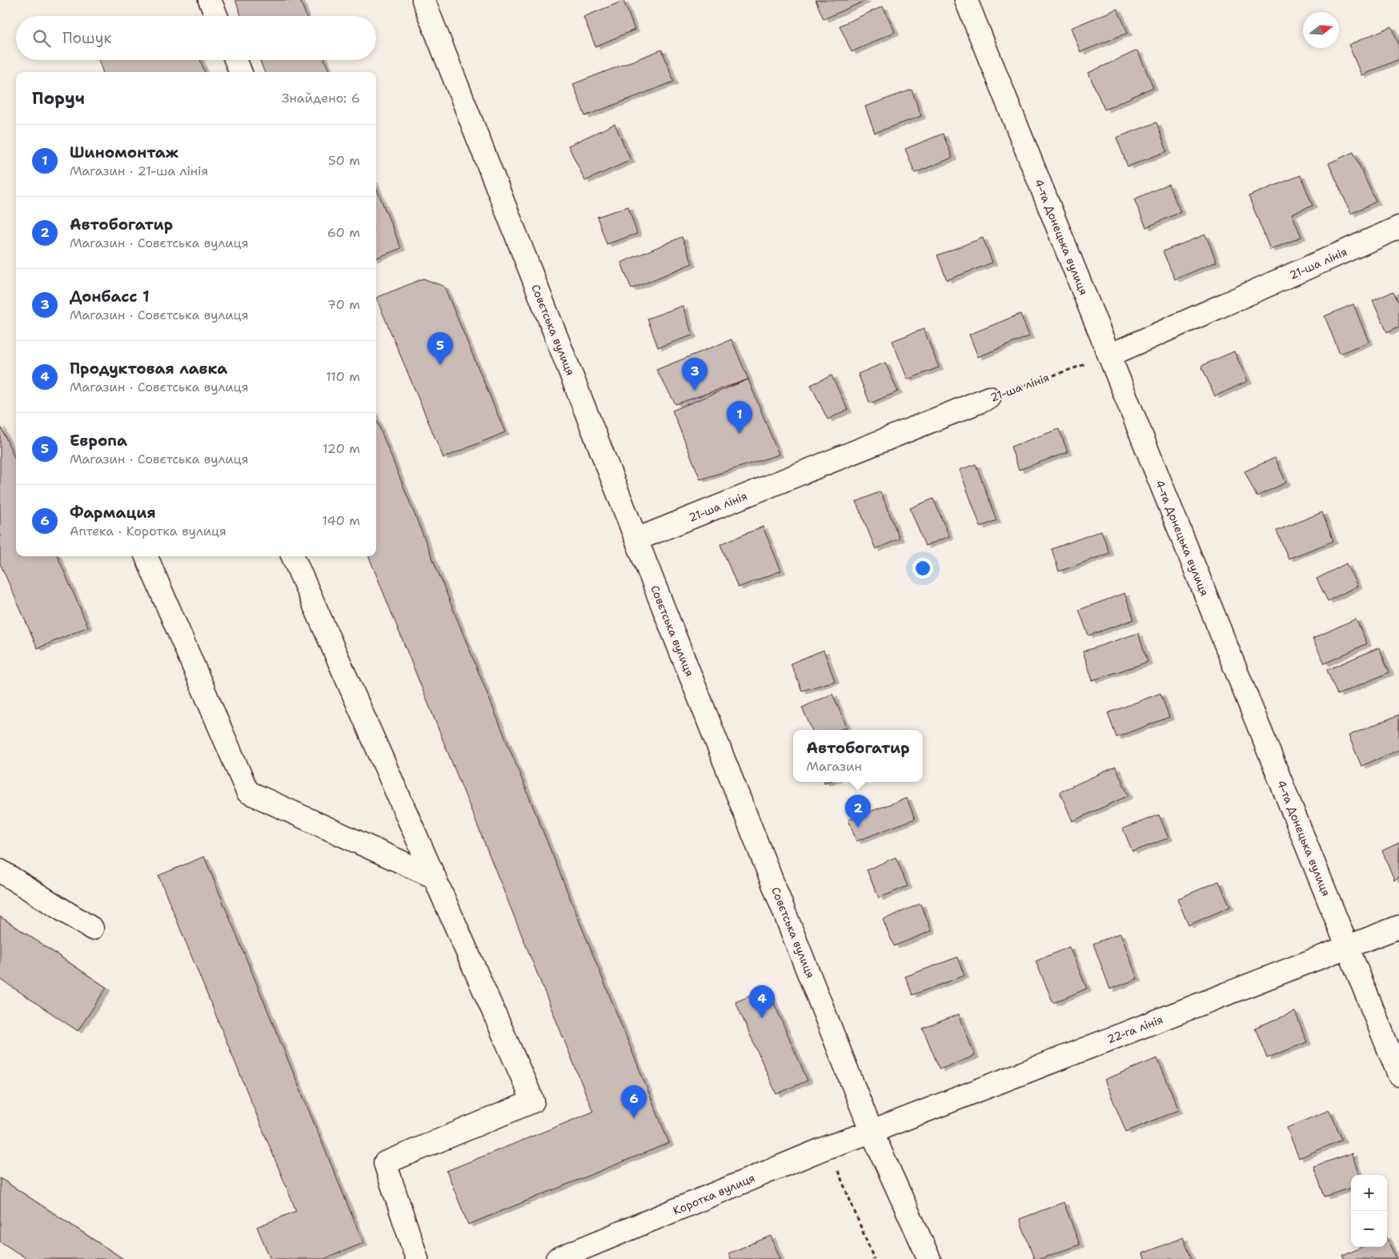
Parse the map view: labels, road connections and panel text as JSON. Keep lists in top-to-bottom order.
{
  "streets": {
    "street": [
      "4-та Донецька вулиця",
      "21-ша лінія",
      "Совєтська вулиця",
      "22-га лінія",
      "Коротка вулиця"
    ]
  },
  "crossings": [
    ["4-та Донецька вулиця", "21-ша лінія"],
    ["4-та Донецька вулиця", "22-га лінія"],
    ["21-ша лінія", "Совєтська вулиця"],
    ["Совєтська вулиця", "22-га лінія"],
    ["Совєтська вулиця", "Коротка вулиця"],
    ["22-га лінія", "Коротка вулиця"]
  ],
  "north": "right",
  "page": {
    "search": "Пошук",
    "heading": ["Поруч", "Знайдено: 6"],
    "list": [
      {
        "mark": "1",
        "name": "Шиномонтаж",
        "note": "Магазин · 21-ша лінія",
        "value": "50 m"
      },
      {
        "mark": "2",
        "name": "Автобогатир",
        "note": "Магазин · Совєтська вулиця",
        "value": "60 m"
      },
      {
        "mark": "3",
        "name": "Донбасс 1",
        "note": "Магазин · Совєтська вулиця",
        "value": "70 m"
      },
      {
        "mark": "4",
        "name": "Продуктовая лавка",
        "note": "Магазин · Совєтська вулиця",
        "value": "110 m"
      },
      {
        "mark": "5",
        "name": "Европа",
        "note": "Магазин · Совєтська вулиця",
        "value": "120 m"
      },
      {
        "mark": "6",
        "name": "Фармация",
        "note": "Аптека · Коротка вулиця",
        "value": "140 m"
      }
    ],
    "pins": [
      "5",
      "3",
      "1",
      "2",
      "4",
      "6"
    ],
    "popup": ["Автобогатир", "Магазин"],
    "map_buttons": ["+", "−"]
  }
}
